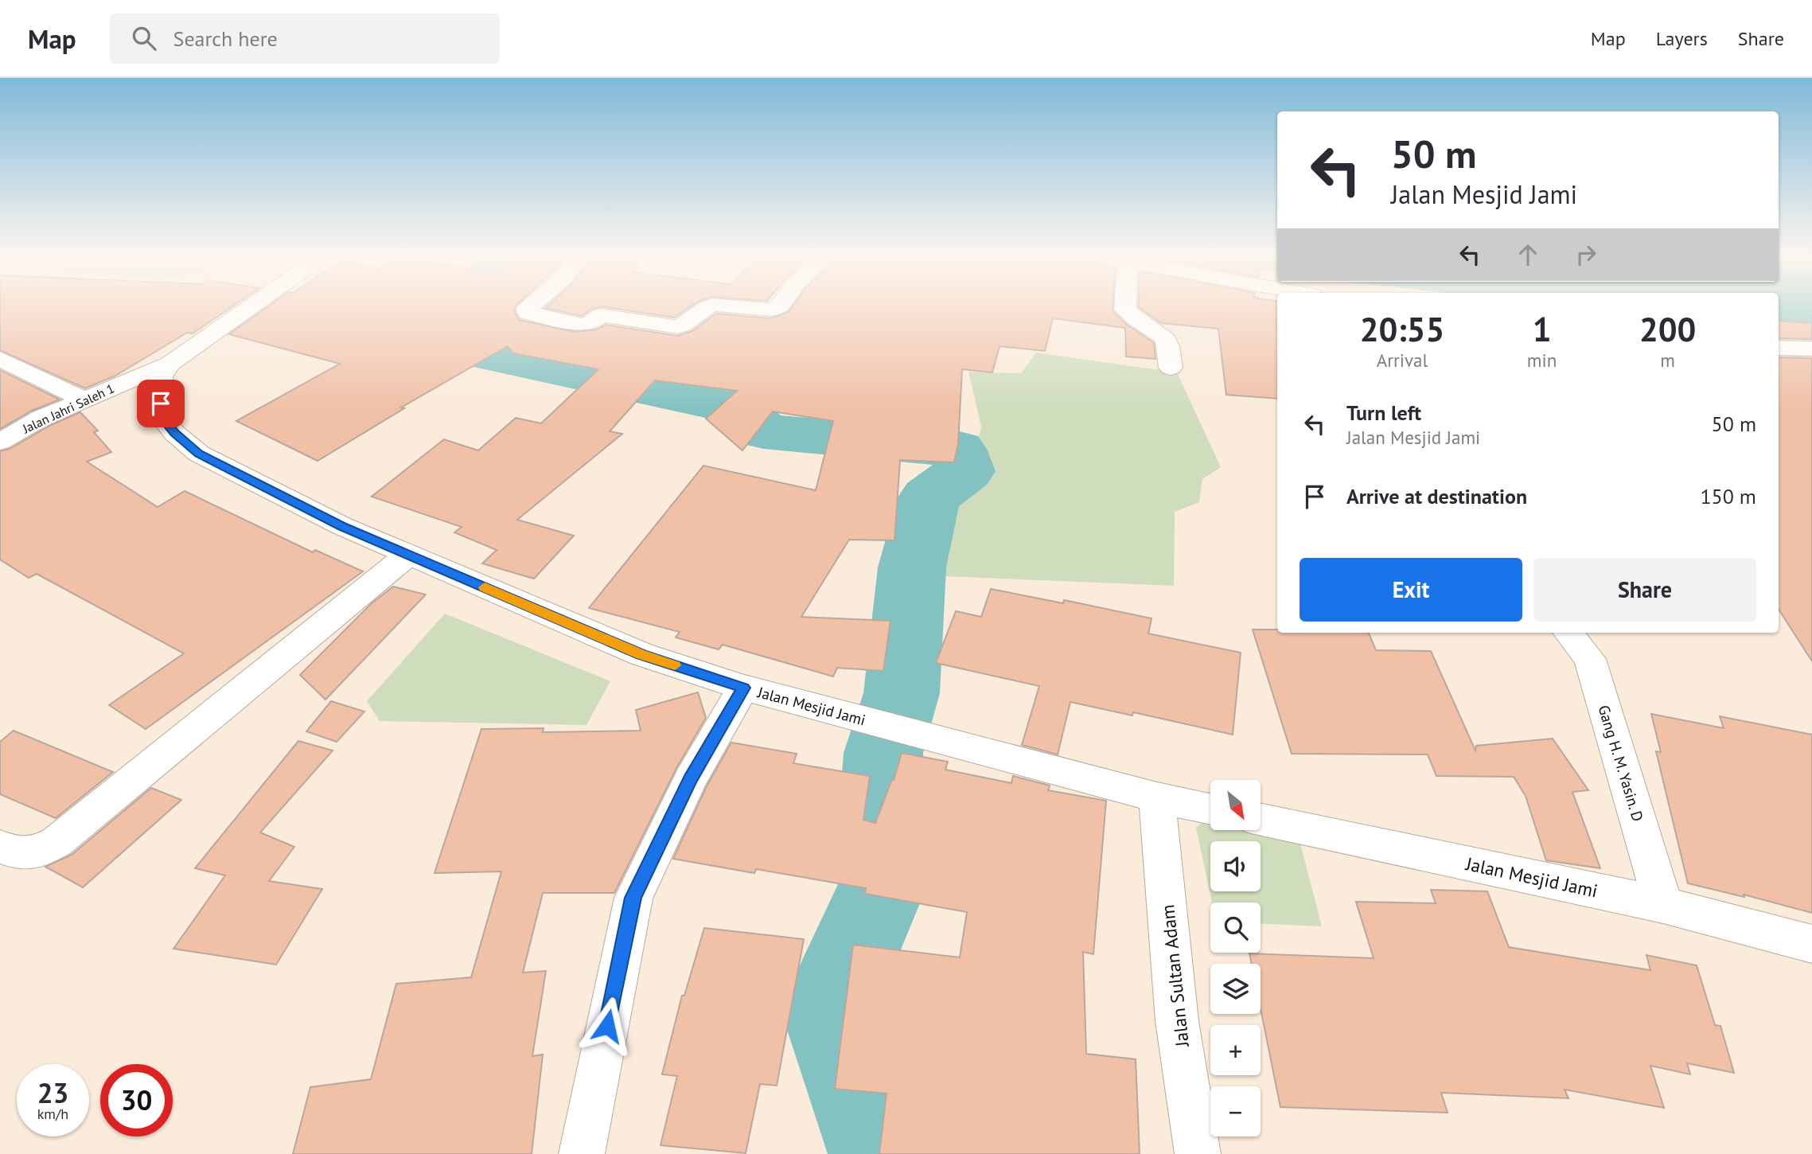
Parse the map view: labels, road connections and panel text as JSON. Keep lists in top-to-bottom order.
{
  "streets": {
    "street": [
      "Jalan Jahri Saleh 1",
      "Jalan Mesjid Jami",
      "Gang H. M. Yasin. D",
      "Jalan Sultan Adam"
    ]
  },
  "crossings": [
    ["Jalan Jahri Saleh 1", "Jalan Mesjid Jami"],
    ["Jalan Mesjid Jami", "Gang H. M. Yasin. D"],
    ["Jalan Mesjid Jami", "Jalan Sultan Adam"]
  ],
  "north": "bottom right",
  "page": {
    "header": "Map",
    "search": "Search here",
    "nav": ["Map", "Layers", "Share"],
    "turn": ["50 m", "Jalan Mesjid Jami"],
    "eta": [
      "20:55",
      "Arrival",
      "1",
      "min",
      "200",
      "m"
    ],
    "list": [
      {
        "name": "Turn left",
        "note": "Jalan Mesjid Jami",
        "value": "50 m"
      },
      {
        "name": "Arrive at destination",
        "value": "150 m"
      }
    ],
    "buttons": ["Exit", "Share"],
    "map_buttons": ["+", "−"],
    "speed": "23 km/h",
    "limit": "30"
  }
}
